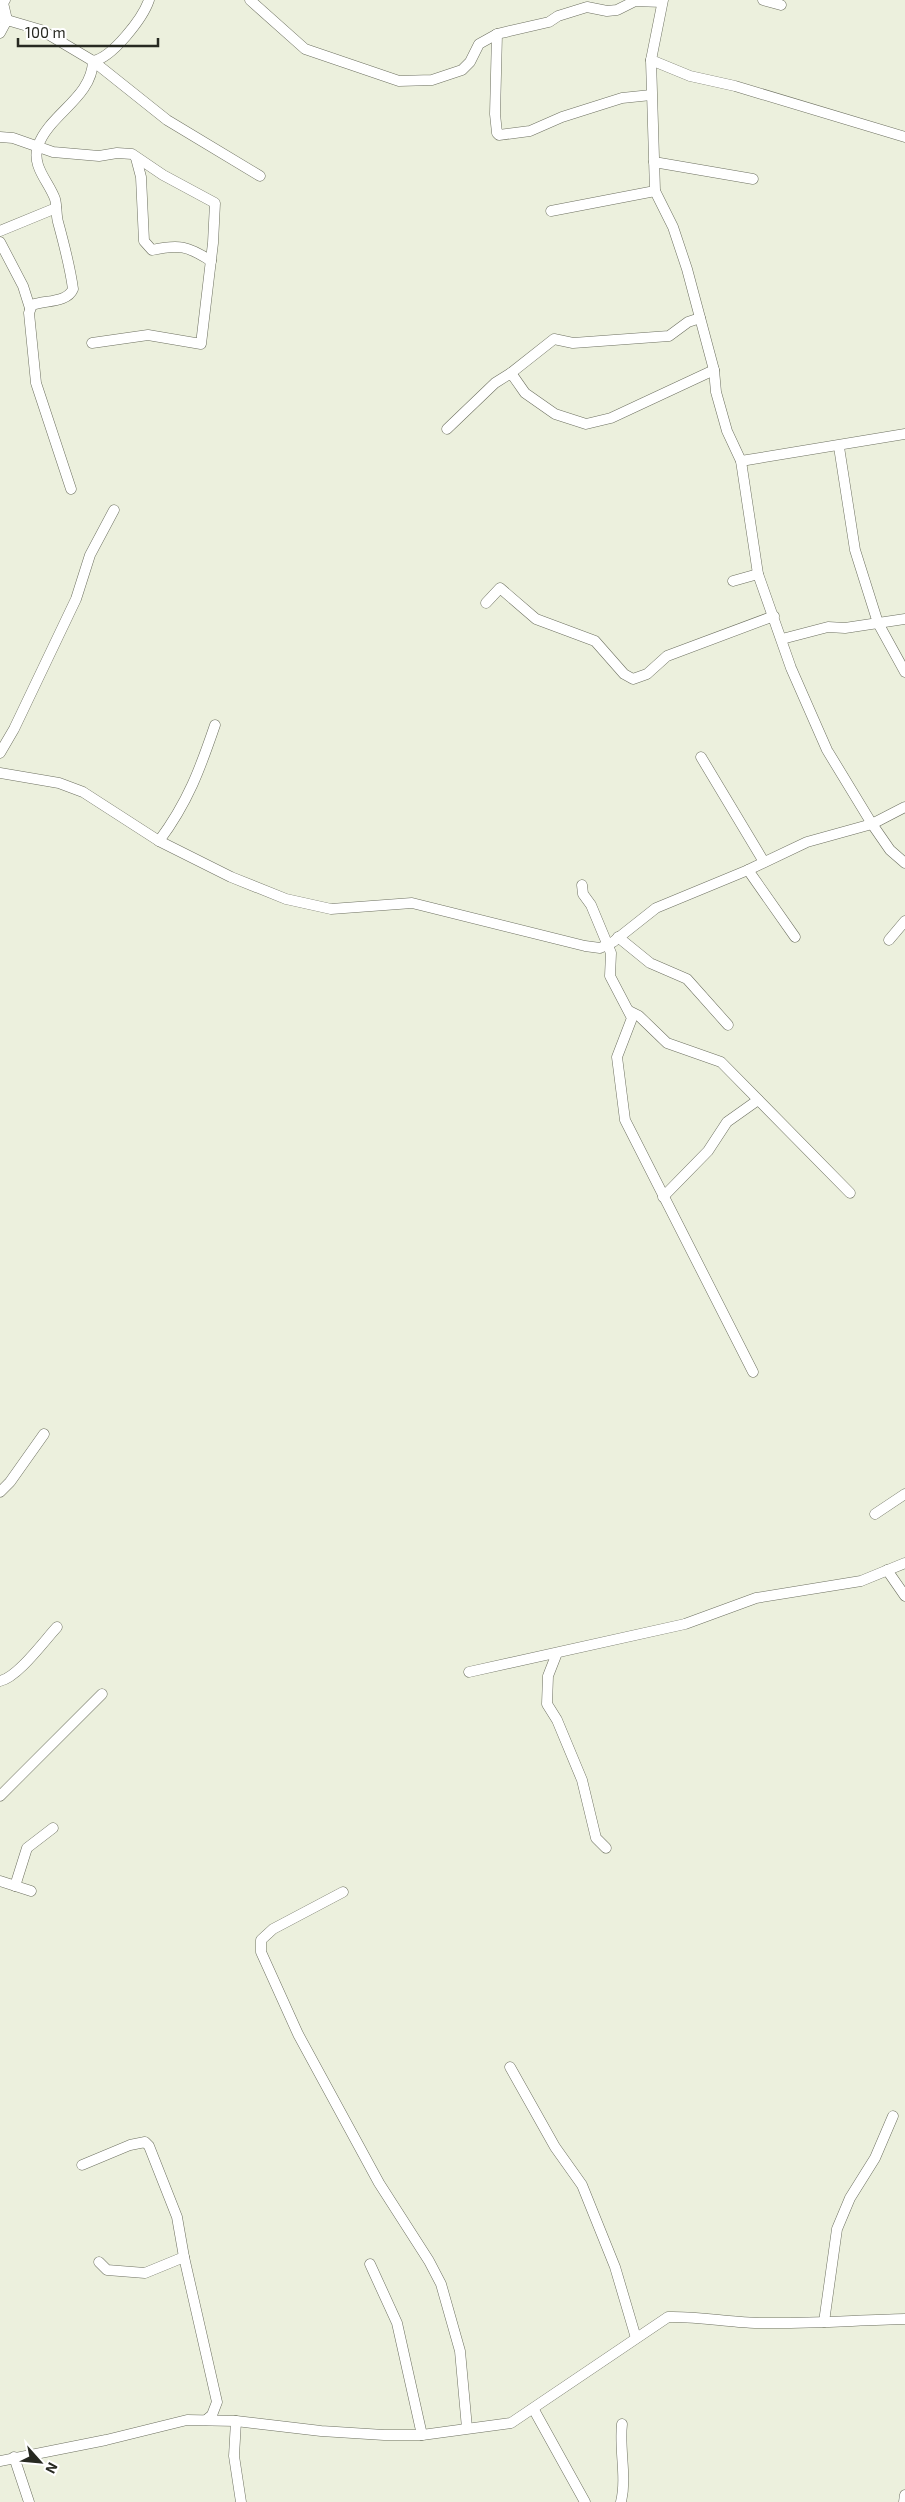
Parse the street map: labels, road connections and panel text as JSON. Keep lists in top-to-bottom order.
{
  "scale_bar": "100 m",
  "north": "bottom right"
}
